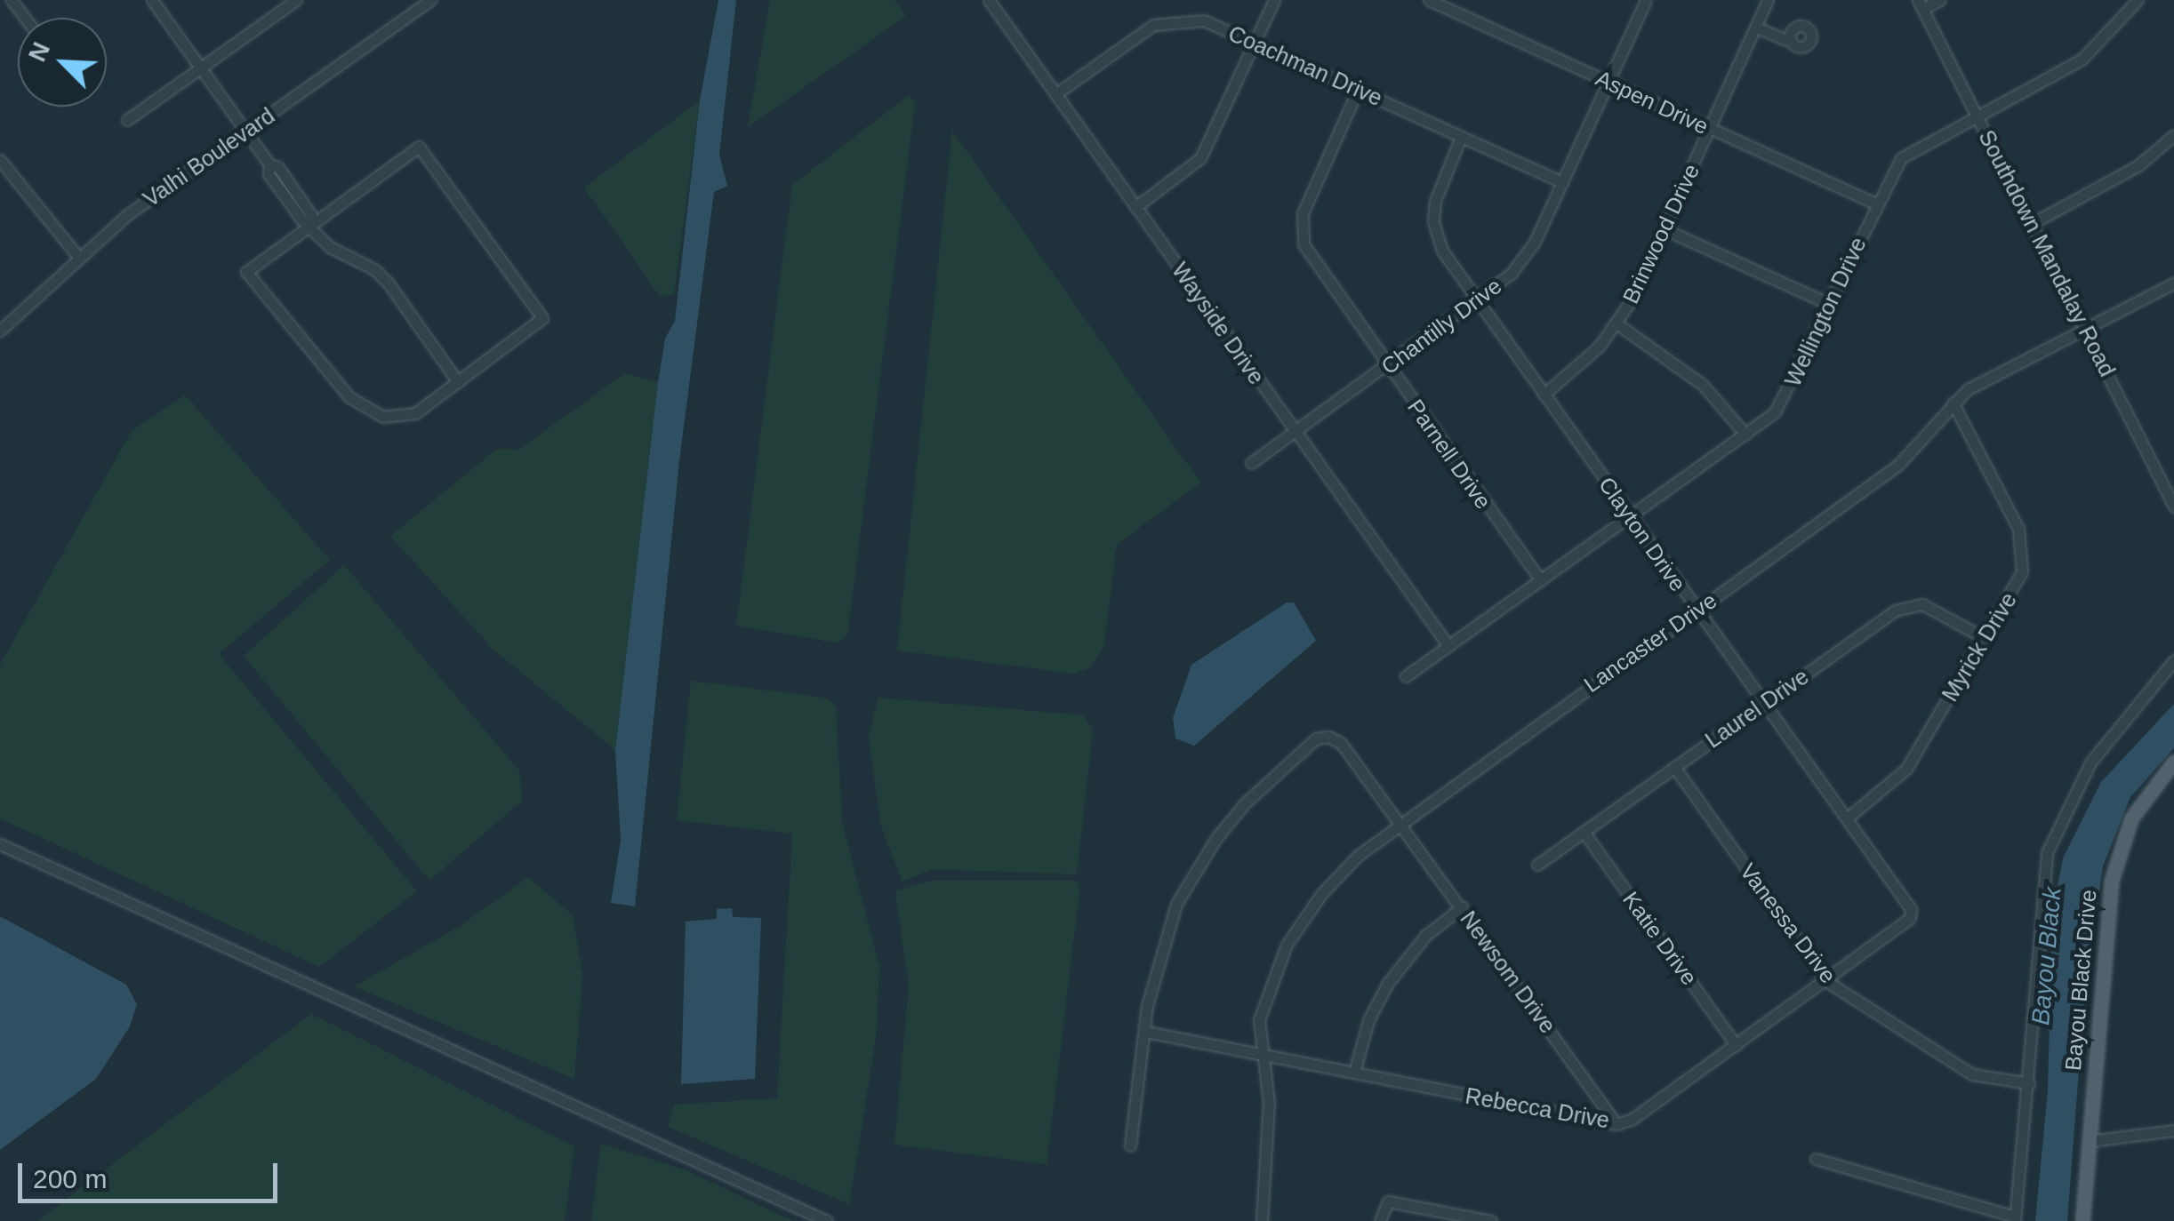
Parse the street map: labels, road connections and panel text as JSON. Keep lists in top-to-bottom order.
{
  "streets": {
    "main road": ["Bayou Black Drive"],
    "street": [
      "Coachman Drive",
      "Aspen Drive",
      "Valhi Boulevard",
      "Brinwood Drive",
      "Southdown Mandalay Road",
      "Wellington Drive",
      "Wayside Drive",
      "Chantilly Drive",
      "Parnell Drive",
      "Clayton Drive",
      "Lancaster Drive",
      "Myrick Drive",
      "Laurel Drive",
      "Vanessa Drive",
      "Katie Drive",
      "Newsom Drive",
      "Rebecca Drive"
    ]
  },
  "crossings": [
    ["Coachman Drive", "Wayside Drive"],
    ["Coachman Drive", "Chantilly Drive"],
    ["Coachman Drive", "Parnell Drive"],
    ["Coachman Drive", "Clayton Drive"],
    ["Aspen Drive", "Brinwood Drive"],
    ["Aspen Drive", "Wellington Drive"],
    ["Aspen Drive", "Chantilly Drive"],
    ["Brinwood Drive", "Clayton Drive"],
    ["Southdown Mandalay Road", "Wellington Drive"],
    ["Southdown Mandalay Road", "Lancaster Drive"],
    ["Wellington Drive", "Wayside Drive"],
    ["Wellington Drive", "Parnell Drive"],
    ["Wellington Drive", "Clayton Drive"],
    ["Wayside Drive", "Chantilly Drive"],
    ["Chantilly Drive", "Parnell Drive"],
    ["Chantilly Drive", "Clayton Drive"],
    ["Clayton Drive", "Lancaster Drive"],
    ["Clayton Drive", "Myrick Drive"],
    ["Clayton Drive", "Laurel Drive"],
    ["Clayton Drive", "Rebecca Drive"],
    ["Lancaster Drive", "Myrick Drive"],
    ["Lancaster Drive", "Newsom Drive"],
    ["Lancaster Drive", "Rebecca Drive"],
    ["Myrick Drive", "Laurel Drive"],
    ["Laurel Drive", "Vanessa Drive"],
    ["Laurel Drive", "Katie Drive"],
    ["Vanessa Drive", "Rebecca Drive"],
    ["Katie Drive", "Rebecca Drive"],
    ["Newsom Drive", "Rebecca Drive"]
  ],
  "water": ["Bayou Black"],
  "scale_bar": "200 m",
  "north": "top left"
}
